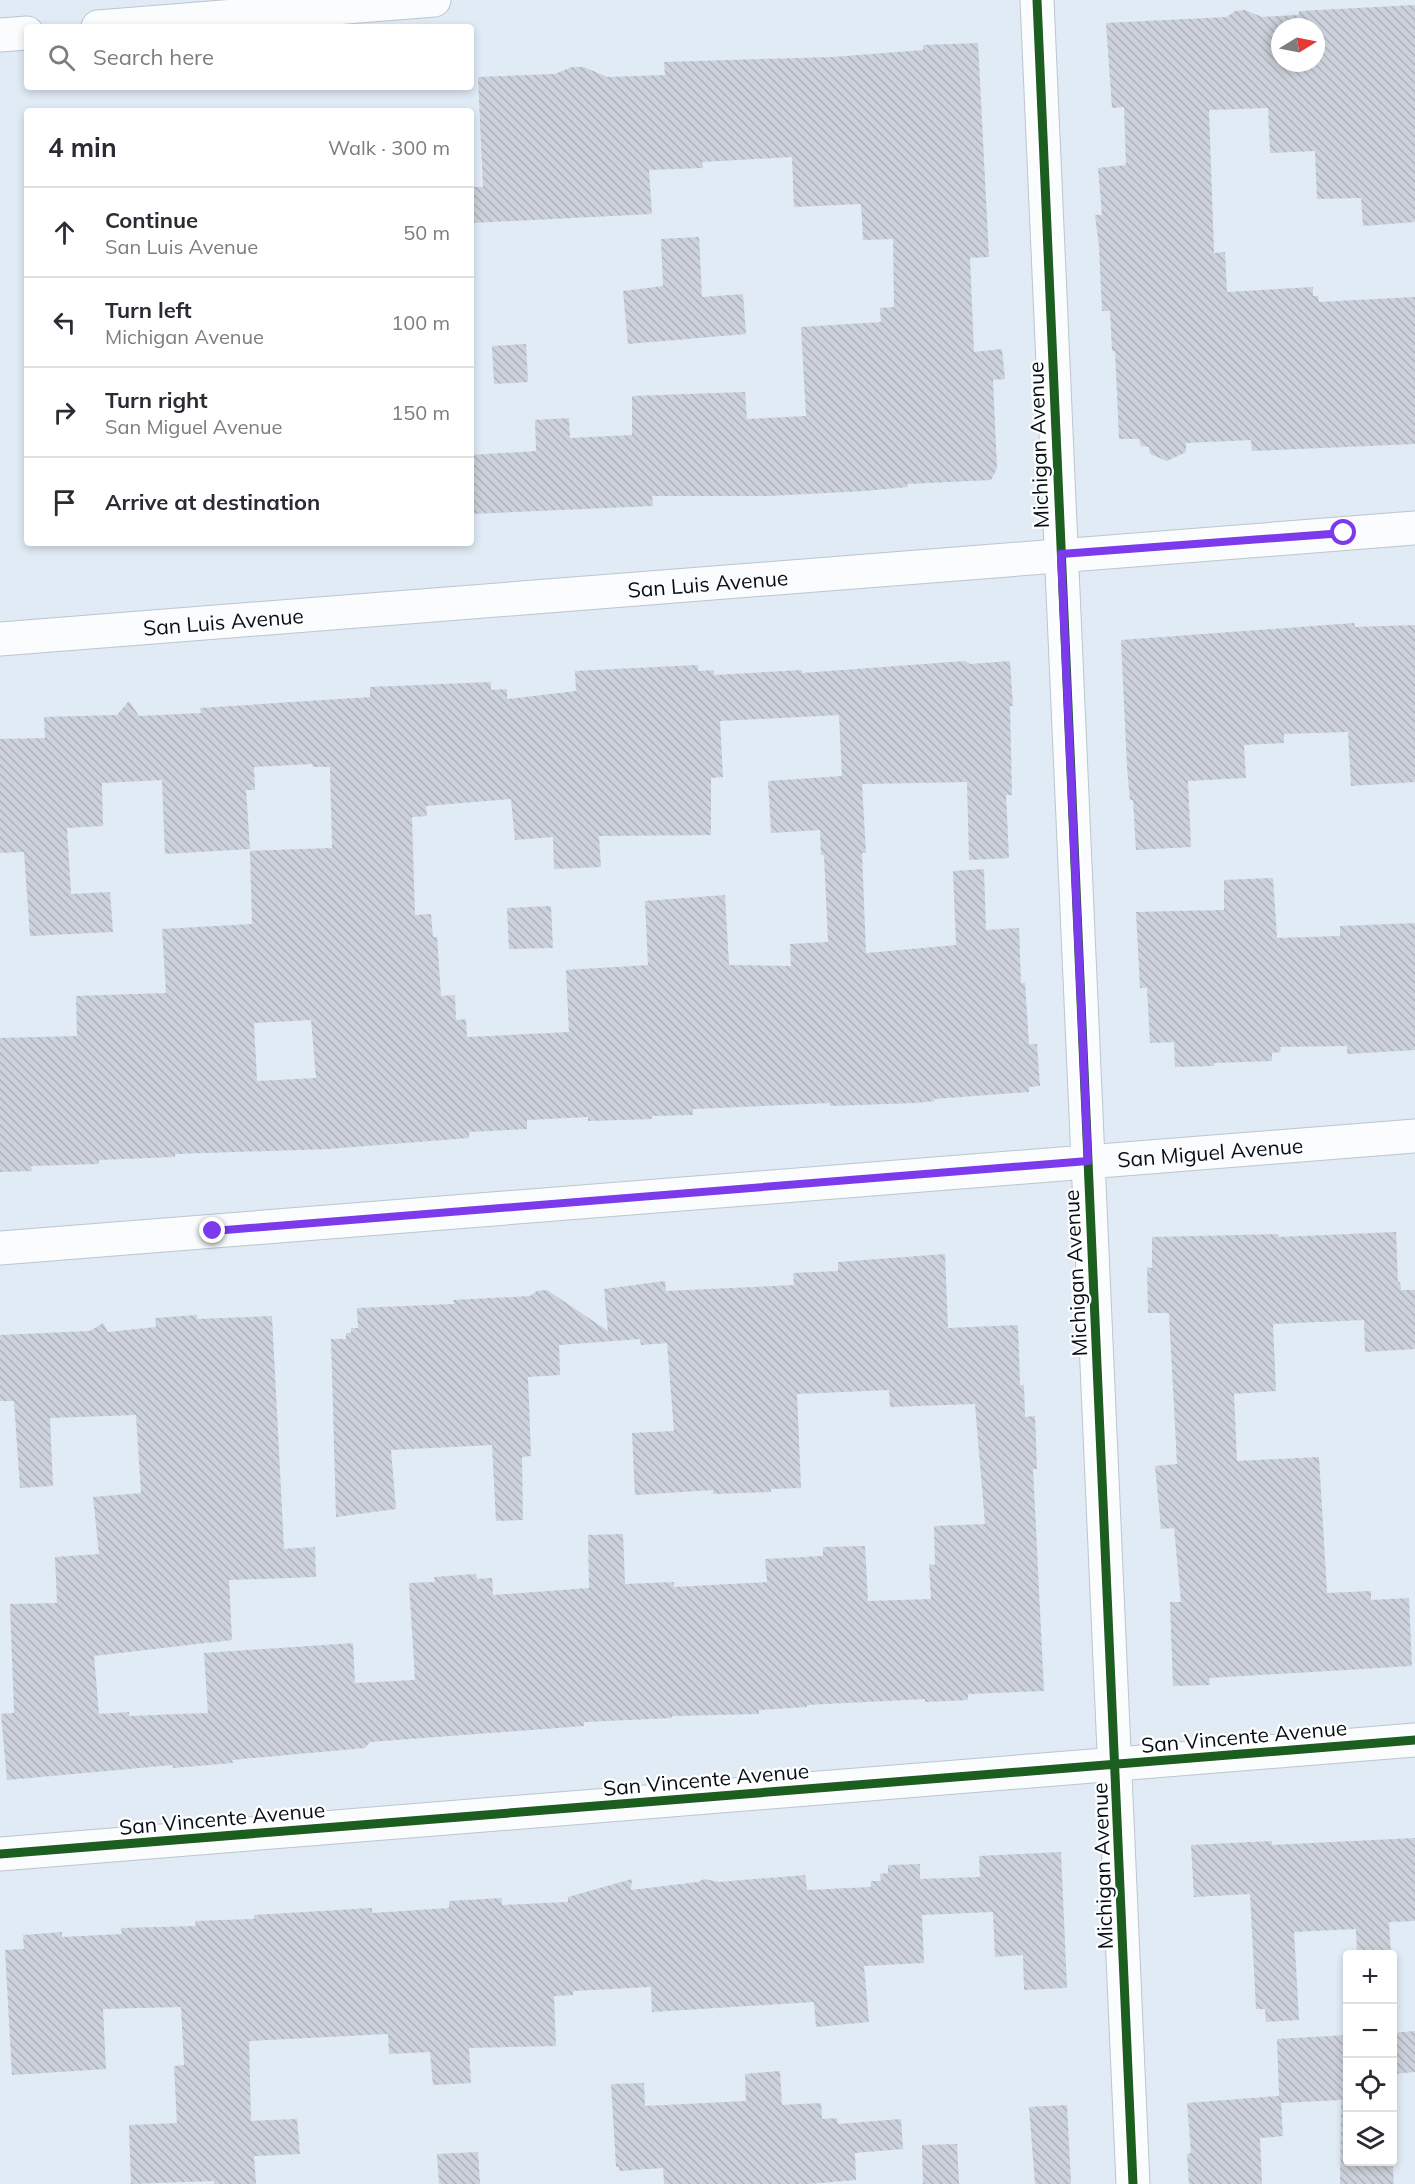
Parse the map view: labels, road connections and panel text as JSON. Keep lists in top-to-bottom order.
{
  "streets": {
    "street": [
      "Michigan Avenue",
      "San Luis Avenue",
      "San Miguel Avenue",
      "San Vincente Avenue"
    ]
  },
  "crossings": [
    ["Michigan Avenue", "San Luis Avenue"],
    ["Michigan Avenue", "San Miguel Avenue"],
    ["Michigan Avenue", "San Vincente Avenue"]
  ],
  "north": "right",
  "page": {
    "search": "Search here",
    "heading": ["4 min", "Walk · 300 m"],
    "list": [
      ["Continue", "San Luis Avenue", "50 m"],
      ["Turn left", "Michigan Avenue", "100 m"],
      ["Turn right", "San Miguel Avenue", "150 m"],
      "Arrive at destination"
    ],
    "map_buttons": ["+", "−"]
  }
}
